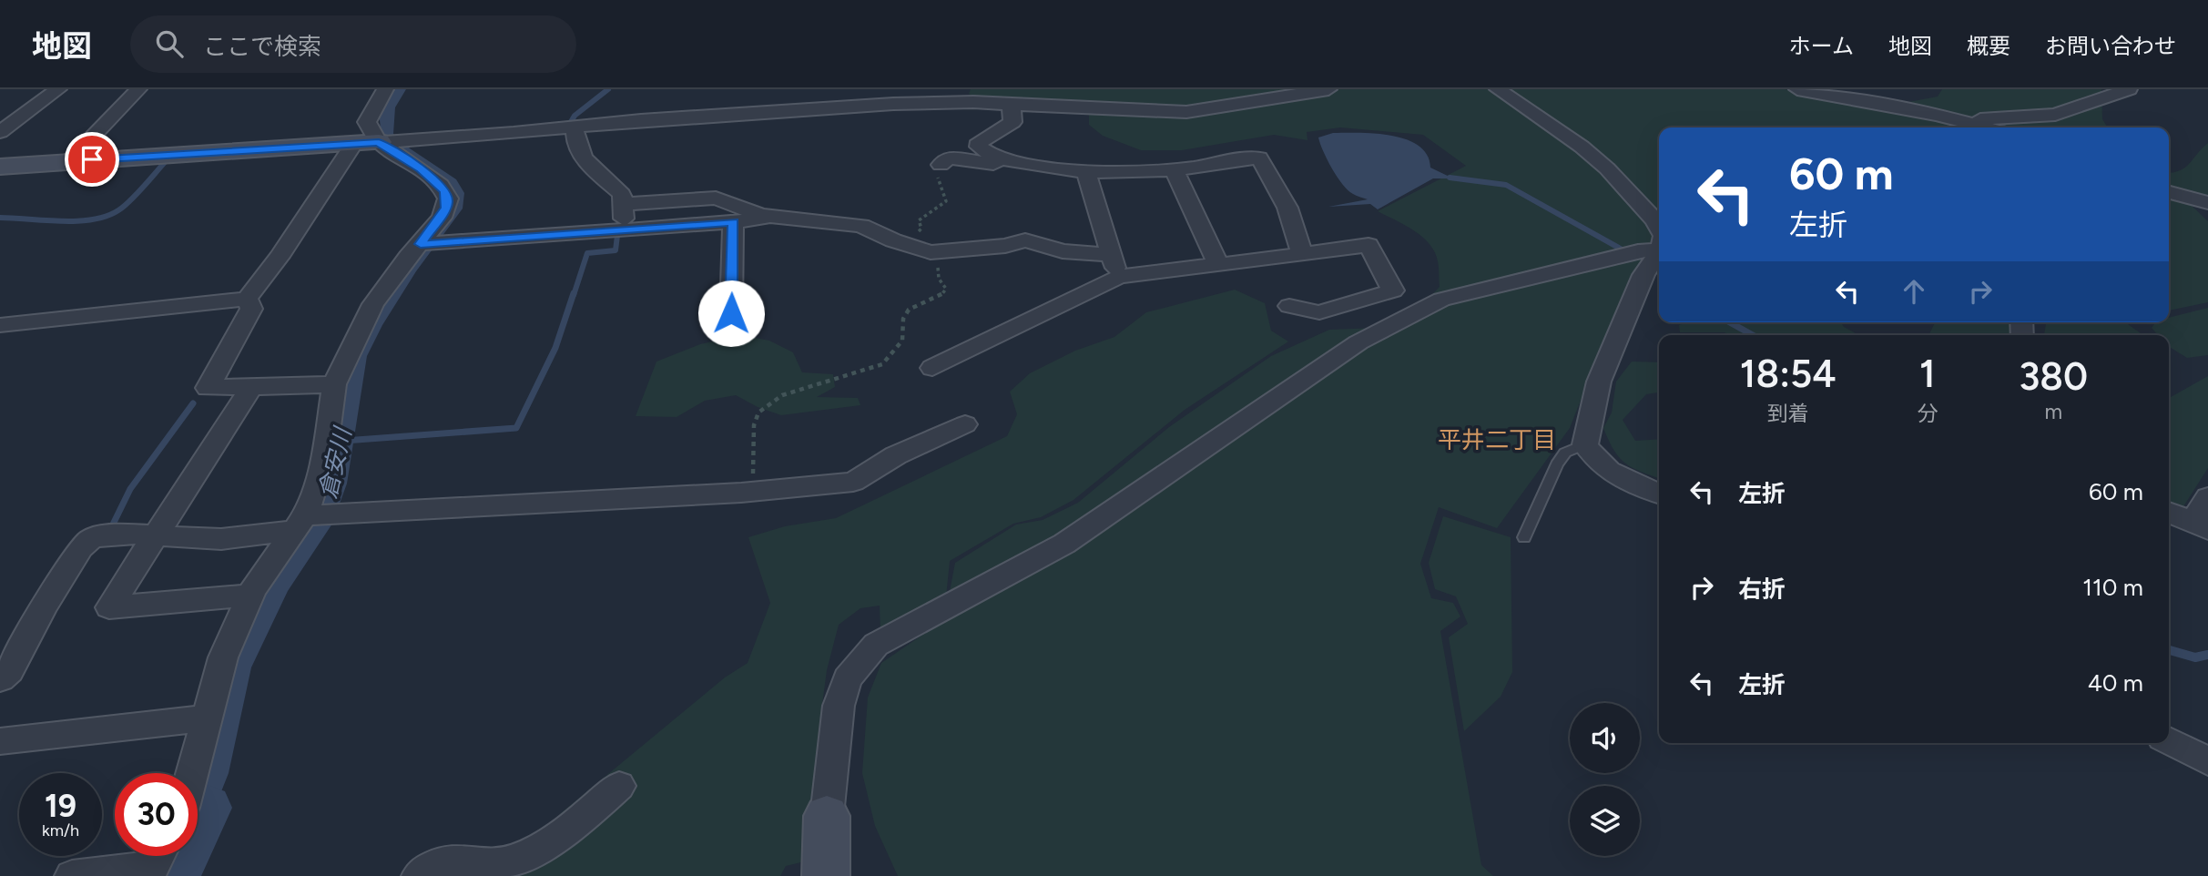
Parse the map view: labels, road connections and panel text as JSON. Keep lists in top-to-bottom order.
{
  "districts": ["平井二丁目"],
  "water": ["倉安川"],
  "page": {
    "header": "地図",
    "search": "ここで検索",
    "nav": [
      "ホーム",
      "地図",
      "概要",
      "お問い合わせ"
    ],
    "turn": ["60 m", "左折"],
    "eta": [
      "18:54",
      "到着",
      "1",
      "分",
      "380",
      "m"
    ],
    "list": [
      {
        "name": "左折",
        "value": "60 m"
      },
      {
        "name": "右折",
        "value": "110 m"
      },
      {
        "name": "左折",
        "value": "40 m"
      }
    ],
    "speed": "19 km/h",
    "limit": "30"
  }
}
